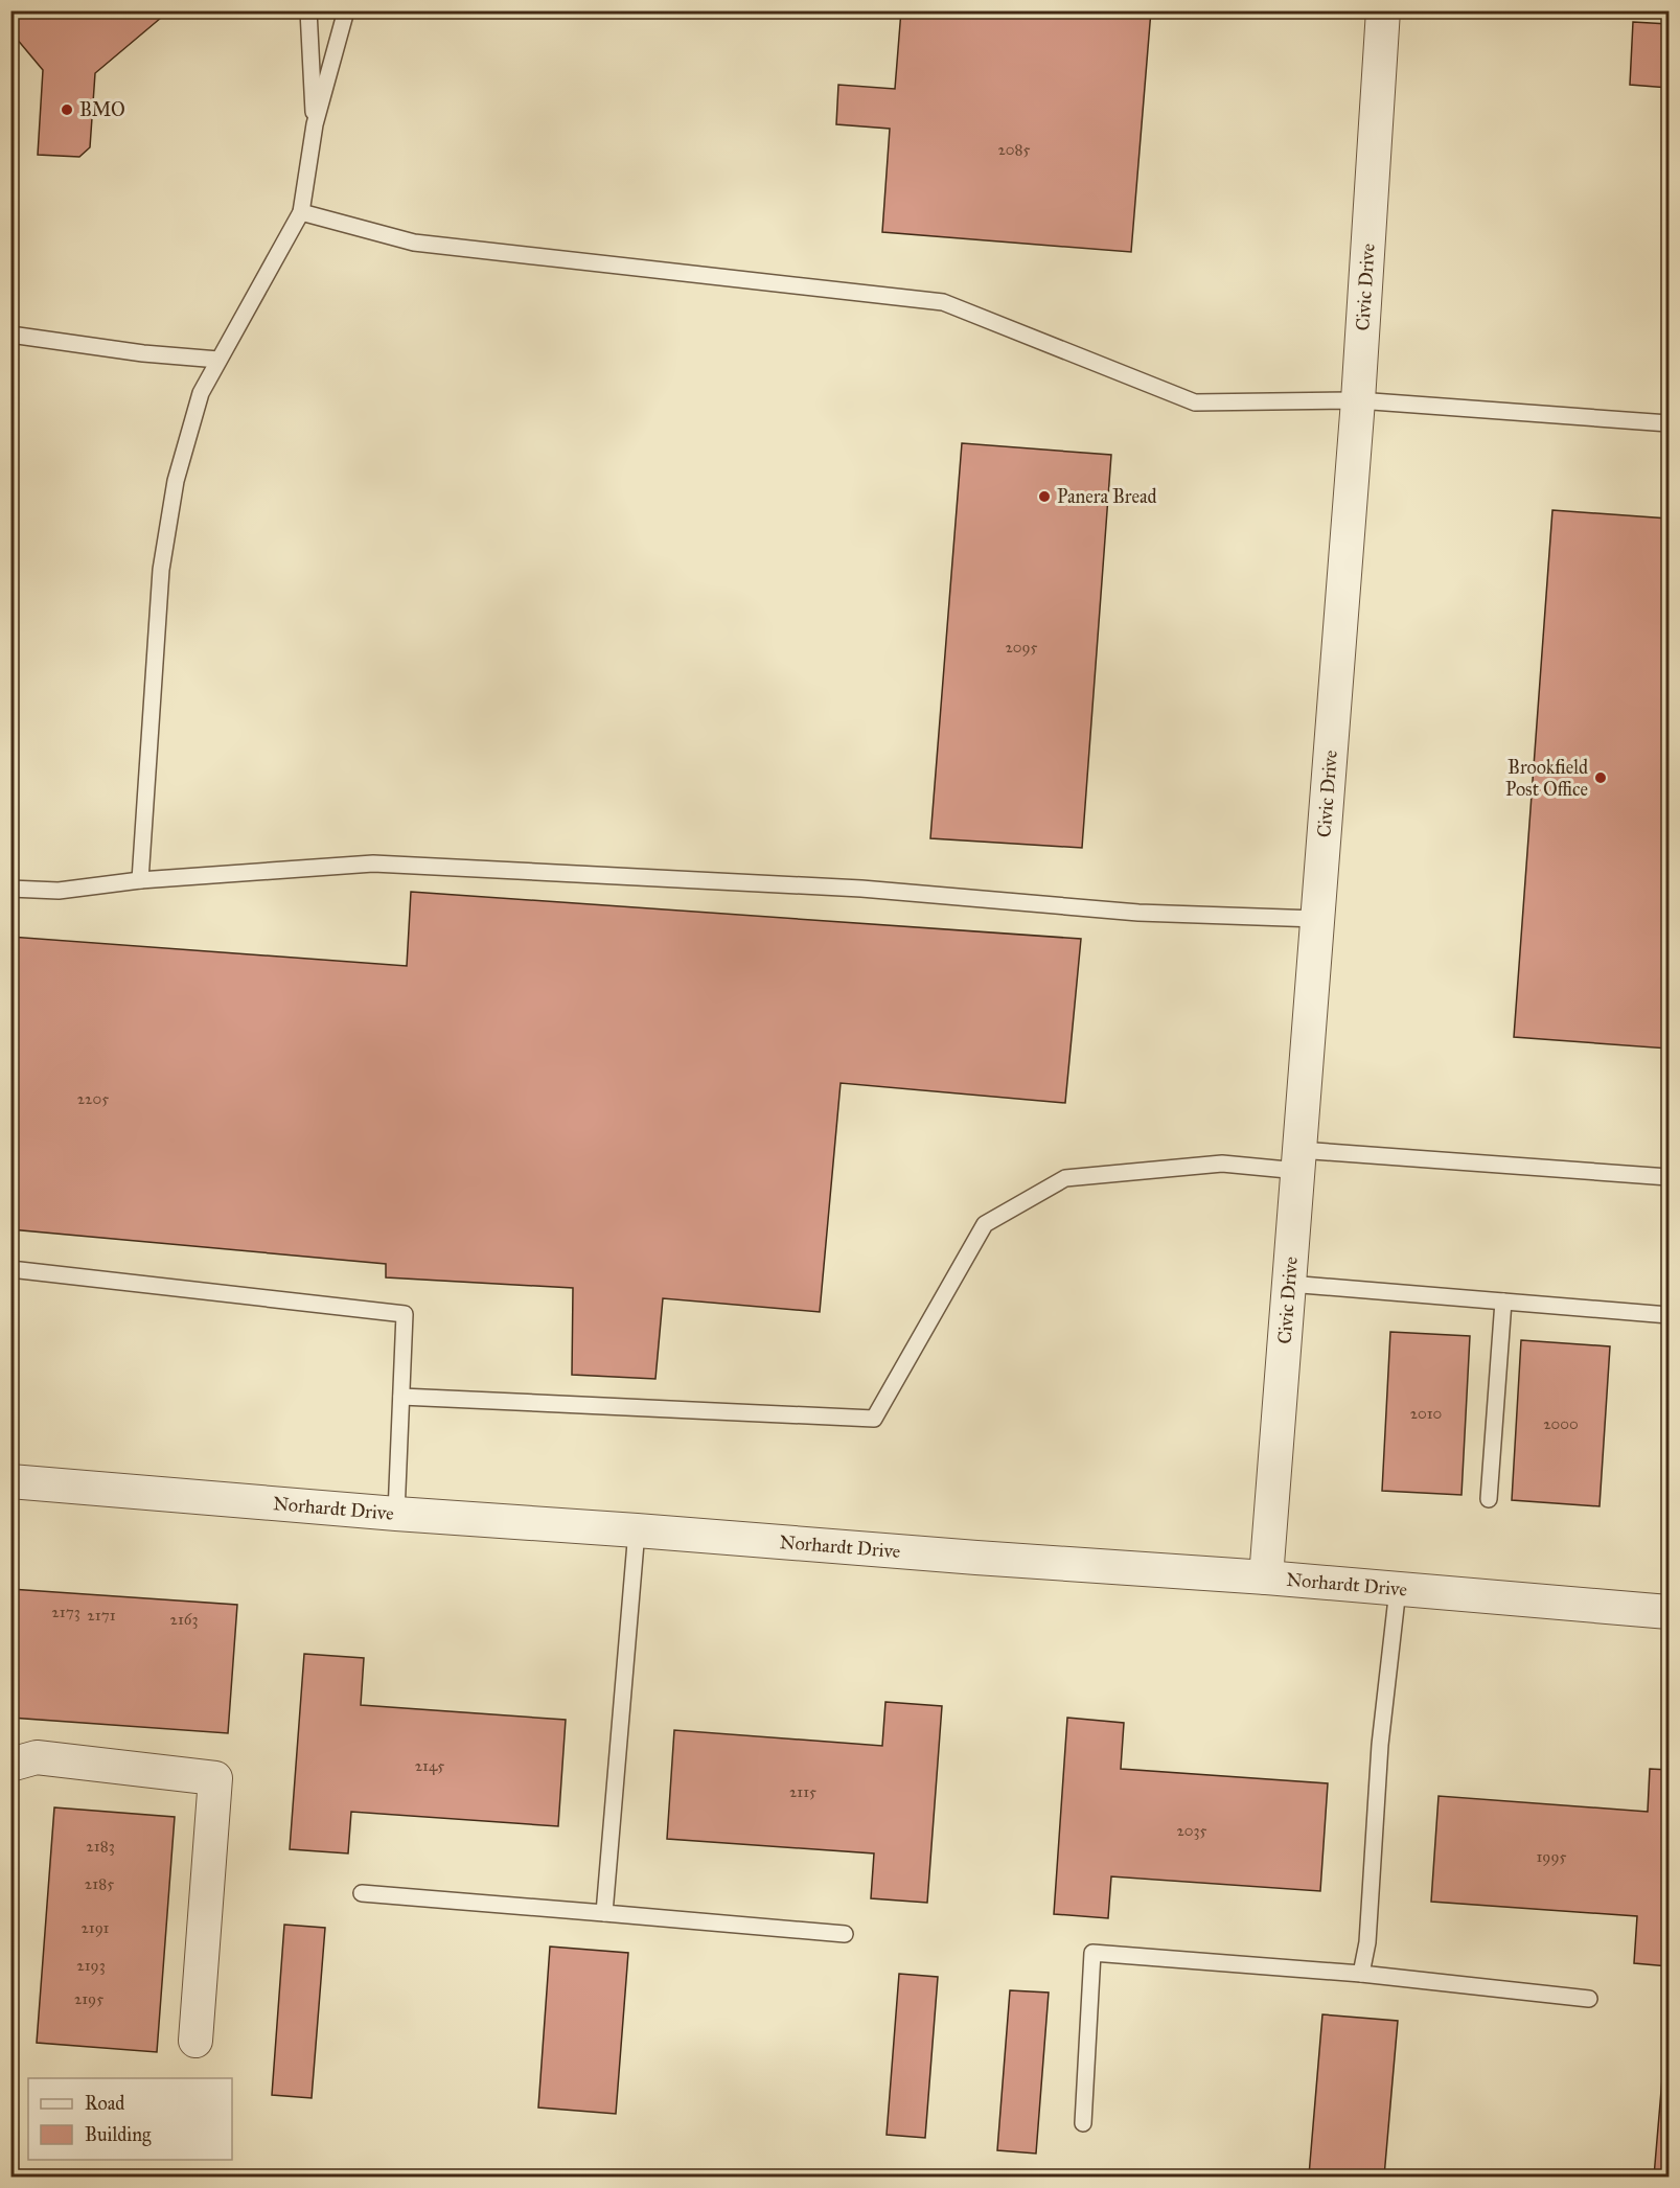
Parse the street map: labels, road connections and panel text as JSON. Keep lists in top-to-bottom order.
{
  "streets": {
    "street": ["Civic Drive", "Norhardt Drive"]
  },
  "crossings": [
    ["Civic Drive", "Norhardt Drive"]
  ],
  "places": ["BMO", "Panera Bread", "Brookfield Post Office"],
  "house_numbers": [
    "2085",
    "2095",
    "2205",
    "2010",
    "2000",
    "2173",
    "2171",
    "2163",
    "2145",
    "2115",
    "2035",
    "2183",
    "1995",
    "2185",
    "2191",
    "2193",
    "2195"
  ],
  "legend": ["Road", "Building"]
}
